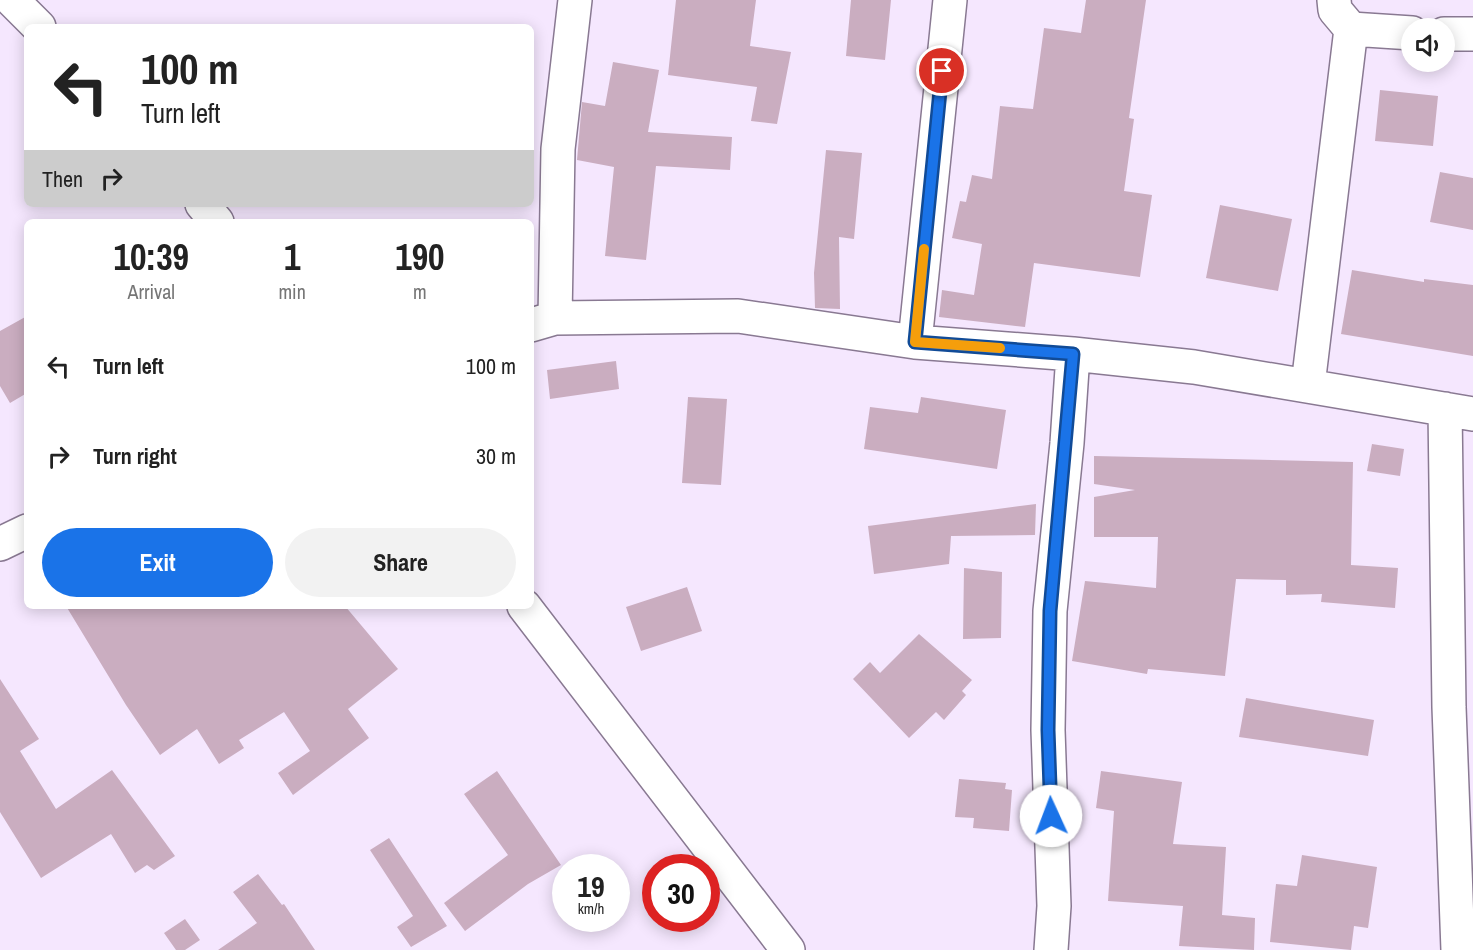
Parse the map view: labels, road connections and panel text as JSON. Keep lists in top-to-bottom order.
{
  "page": {
    "turn": ["100 m", "Turn left"],
    "then": "Then",
    "eta": [
      "10:39",
      "Arrival",
      "1",
      "min",
      "190",
      "m"
    ],
    "list": [
      {
        "name": "Turn left",
        "value": "100 m"
      },
      {
        "name": "Turn right",
        "value": "30 m"
      }
    ],
    "buttons": ["Exit", "Share"],
    "speed": "19 km/h",
    "limit": "30"
  }
}
